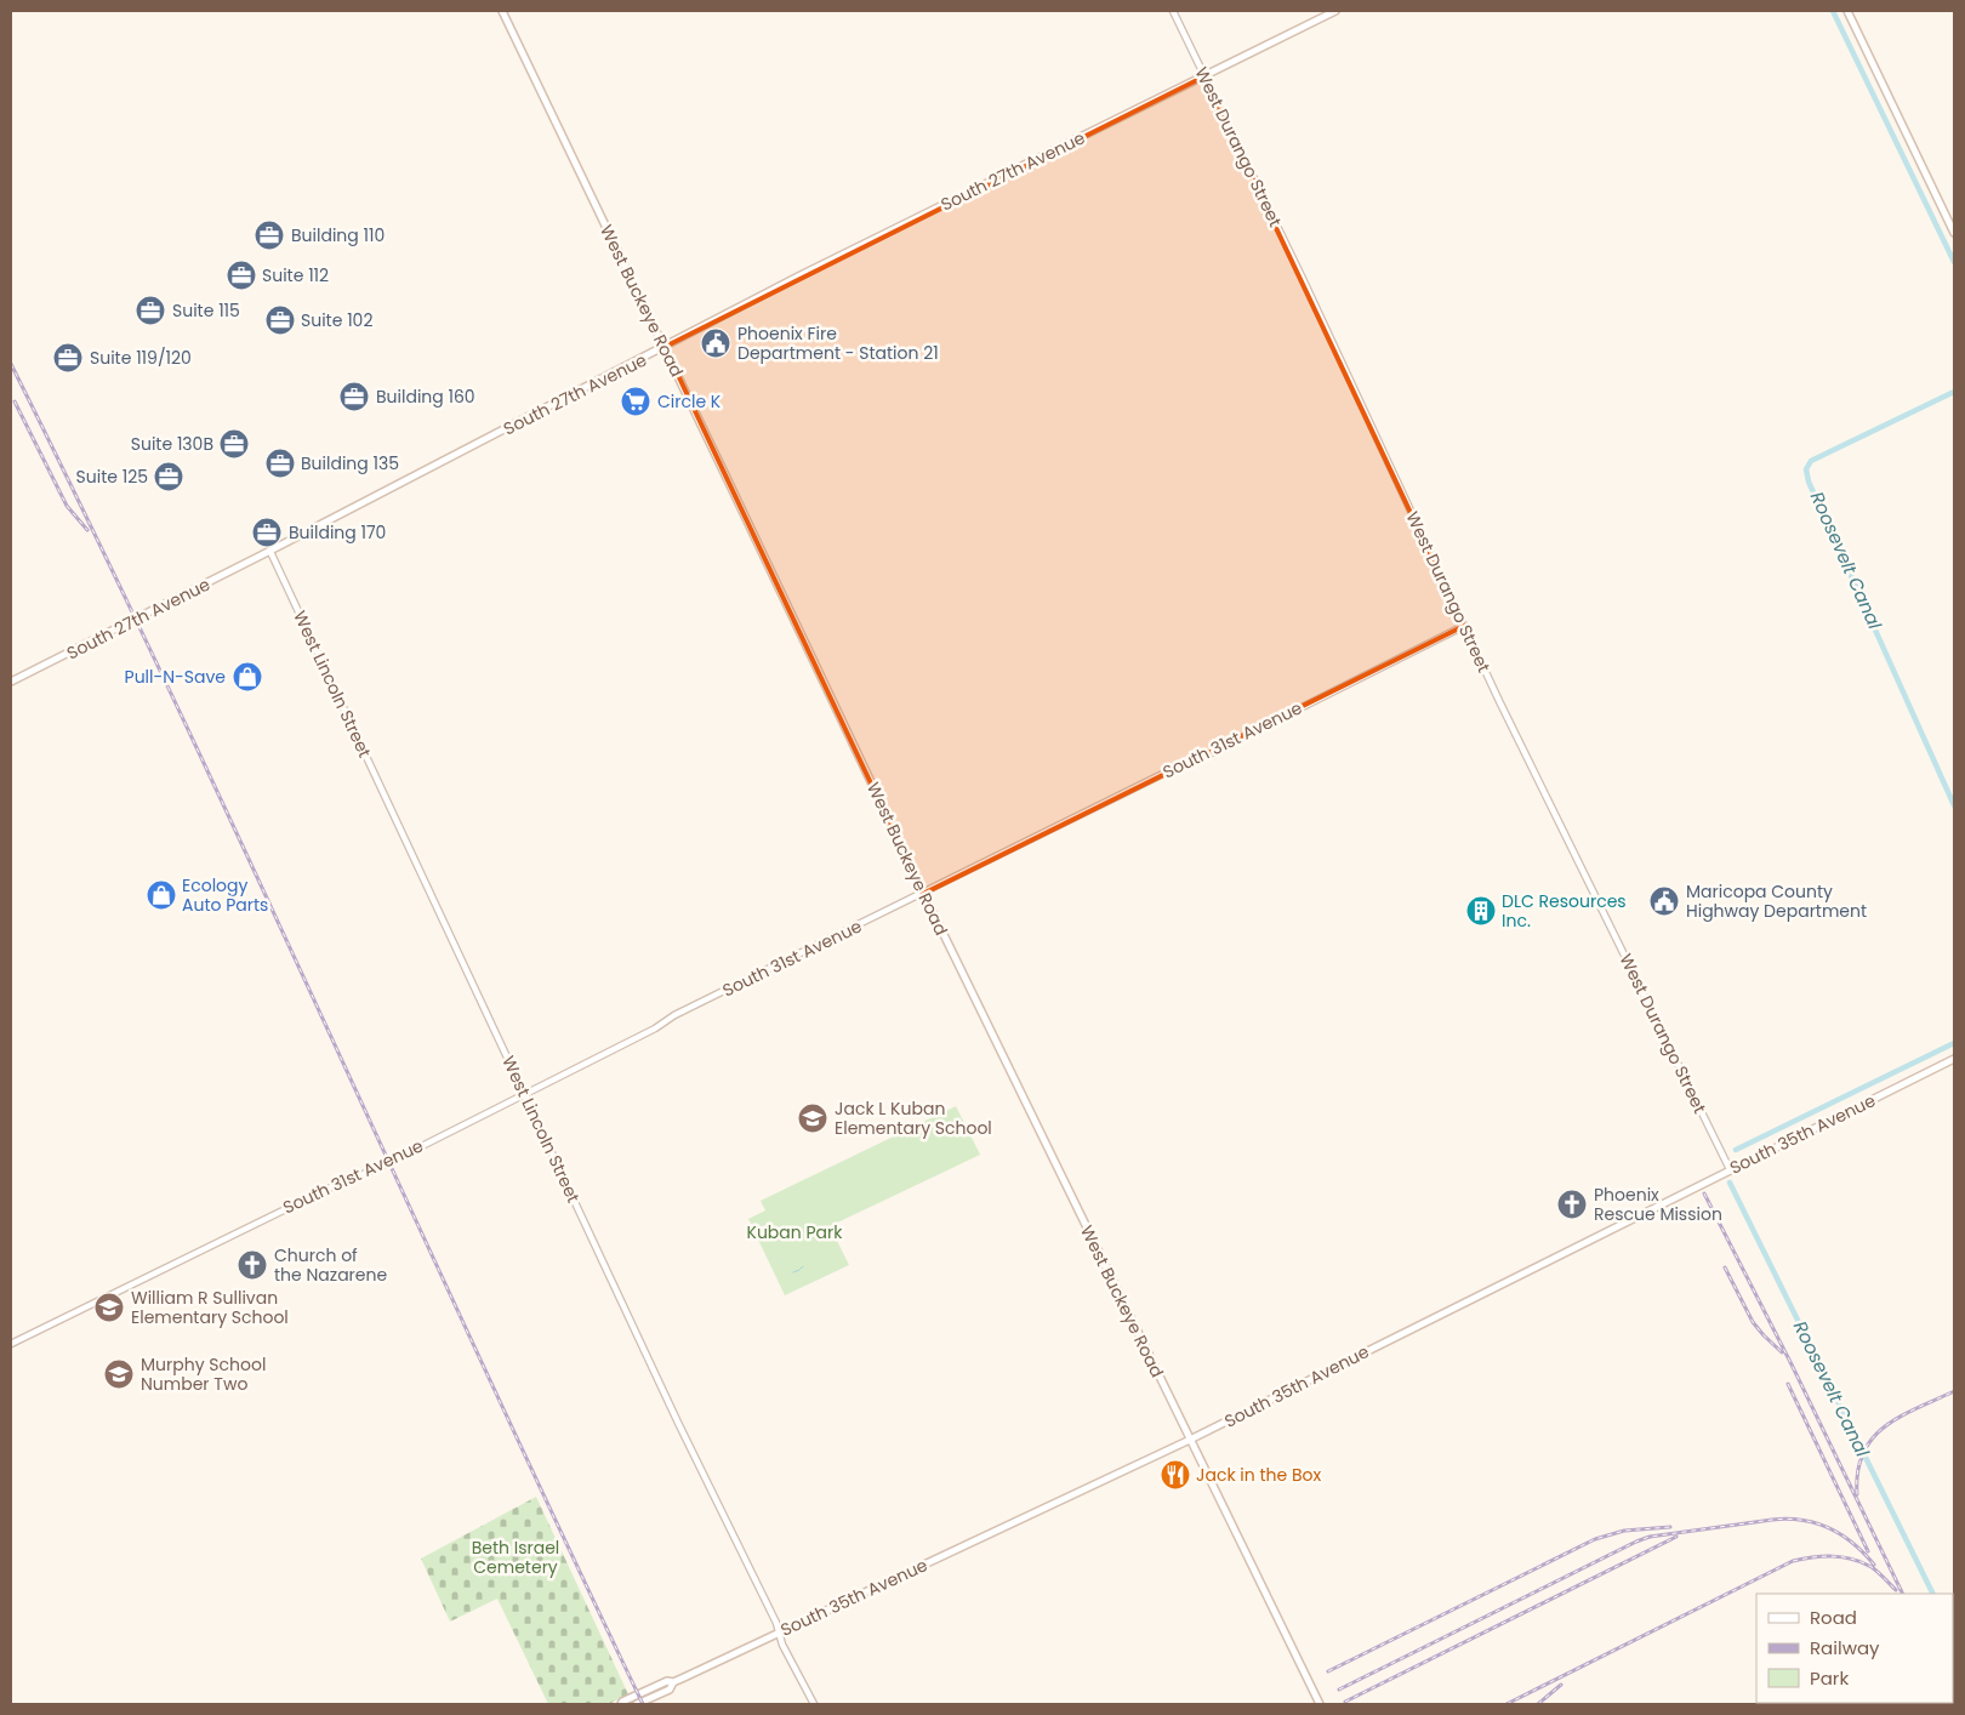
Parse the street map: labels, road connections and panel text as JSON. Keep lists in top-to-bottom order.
{
  "streets": {
    "main road": ["South 27th Avenue", "West Buckeye Road", "South 35th Avenue"],
    "street": ["West Durango Street", "West Lincoln Street", "South 31st Avenue"]
  },
  "crossings": [
    ["West Durango Street", "South 27th Avenue"],
    ["West Durango Street", "South 31st Avenue"],
    ["West Durango Street", "South 35th Avenue"],
    ["South 27th Avenue", "West Buckeye Road"],
    ["South 27th Avenue", "West Lincoln Street"],
    ["West Buckeye Road", "South 31st Avenue"],
    ["West Buckeye Road", "South 35th Avenue"],
    ["West Lincoln Street", "South 31st Avenue"],
    ["West Lincoln Street", "South 35th Avenue"]
  ],
  "water": ["Roosevelt Canal"],
  "parks": ["Kuban Park", "Beth Israel Cemetery"],
  "places": {
    "office": [
      "Building 110",
      "Suite 112",
      "Suite 115",
      "Suite 102",
      "Suite 119/120",
      "Building 160",
      "Suite 130B",
      "Building 135",
      "Suite 125",
      "Building 170"
    ],
    "public building": ["Phoenix Fire Department - Station 21", "Maricopa County Highway Department"],
    "supermarket": ["Circle K"],
    "shop": ["Pull-N-Save", "Ecology Auto Parts"],
    "building": ["DLC Resources Inc."],
    "school or university": ["Jack L Kuban Elementary School", "William R Sullivan Elementary School", "Murphy School Number Two"],
    "church": ["Phoenix Rescue Mission", "Church of the Nazarene"],
    "restaurant": ["Jack in the Box"]
  },
  "legend": ["Road", "Railway", "Park"]
}
